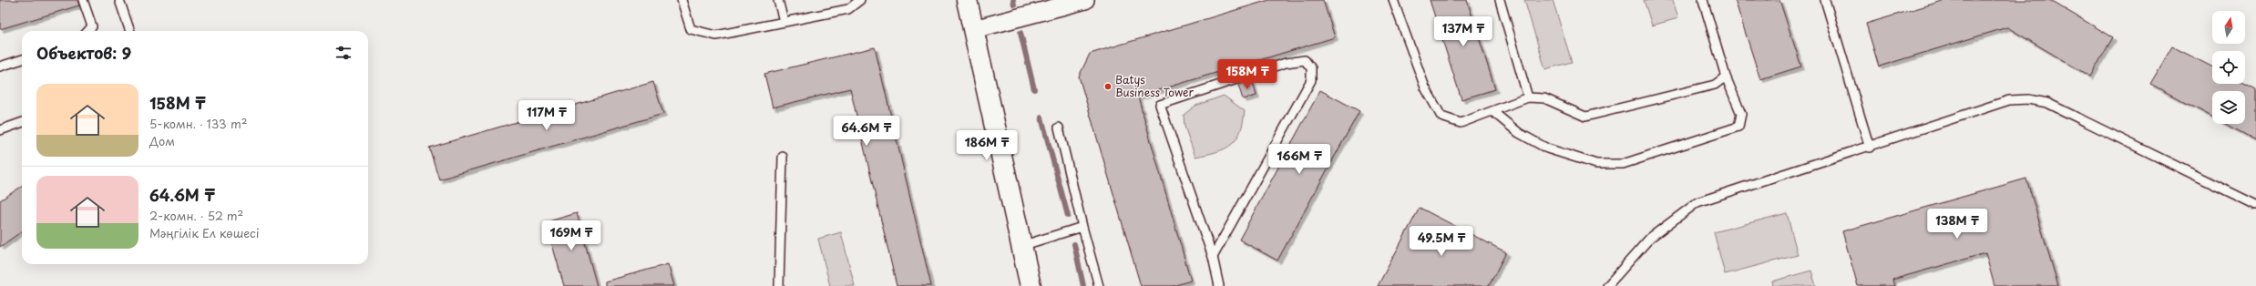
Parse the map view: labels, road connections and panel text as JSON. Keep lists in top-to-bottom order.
{
  "places": ["Batys Business Tower"],
  "north": "top",
  "page": {
    "price": [
      "137M ₸",
      "158M ₸",
      "117M ₸",
      "64.6M ₸",
      "186M ₸",
      "166M ₸",
      "138M ₸",
      "169M ₸",
      "49.5M ₸"
    ],
    "heading": "Объектов: 9",
    "list": [
      {
        "name": "158M ₸",
        "note": "5-комн. · 133 m² · Дом"
      },
      {
        "name": "64.6M ₸",
        "note": "2-комн. · 52 m² · Мәңгілік Ел көшесі"
      }
    ]
  }
}
